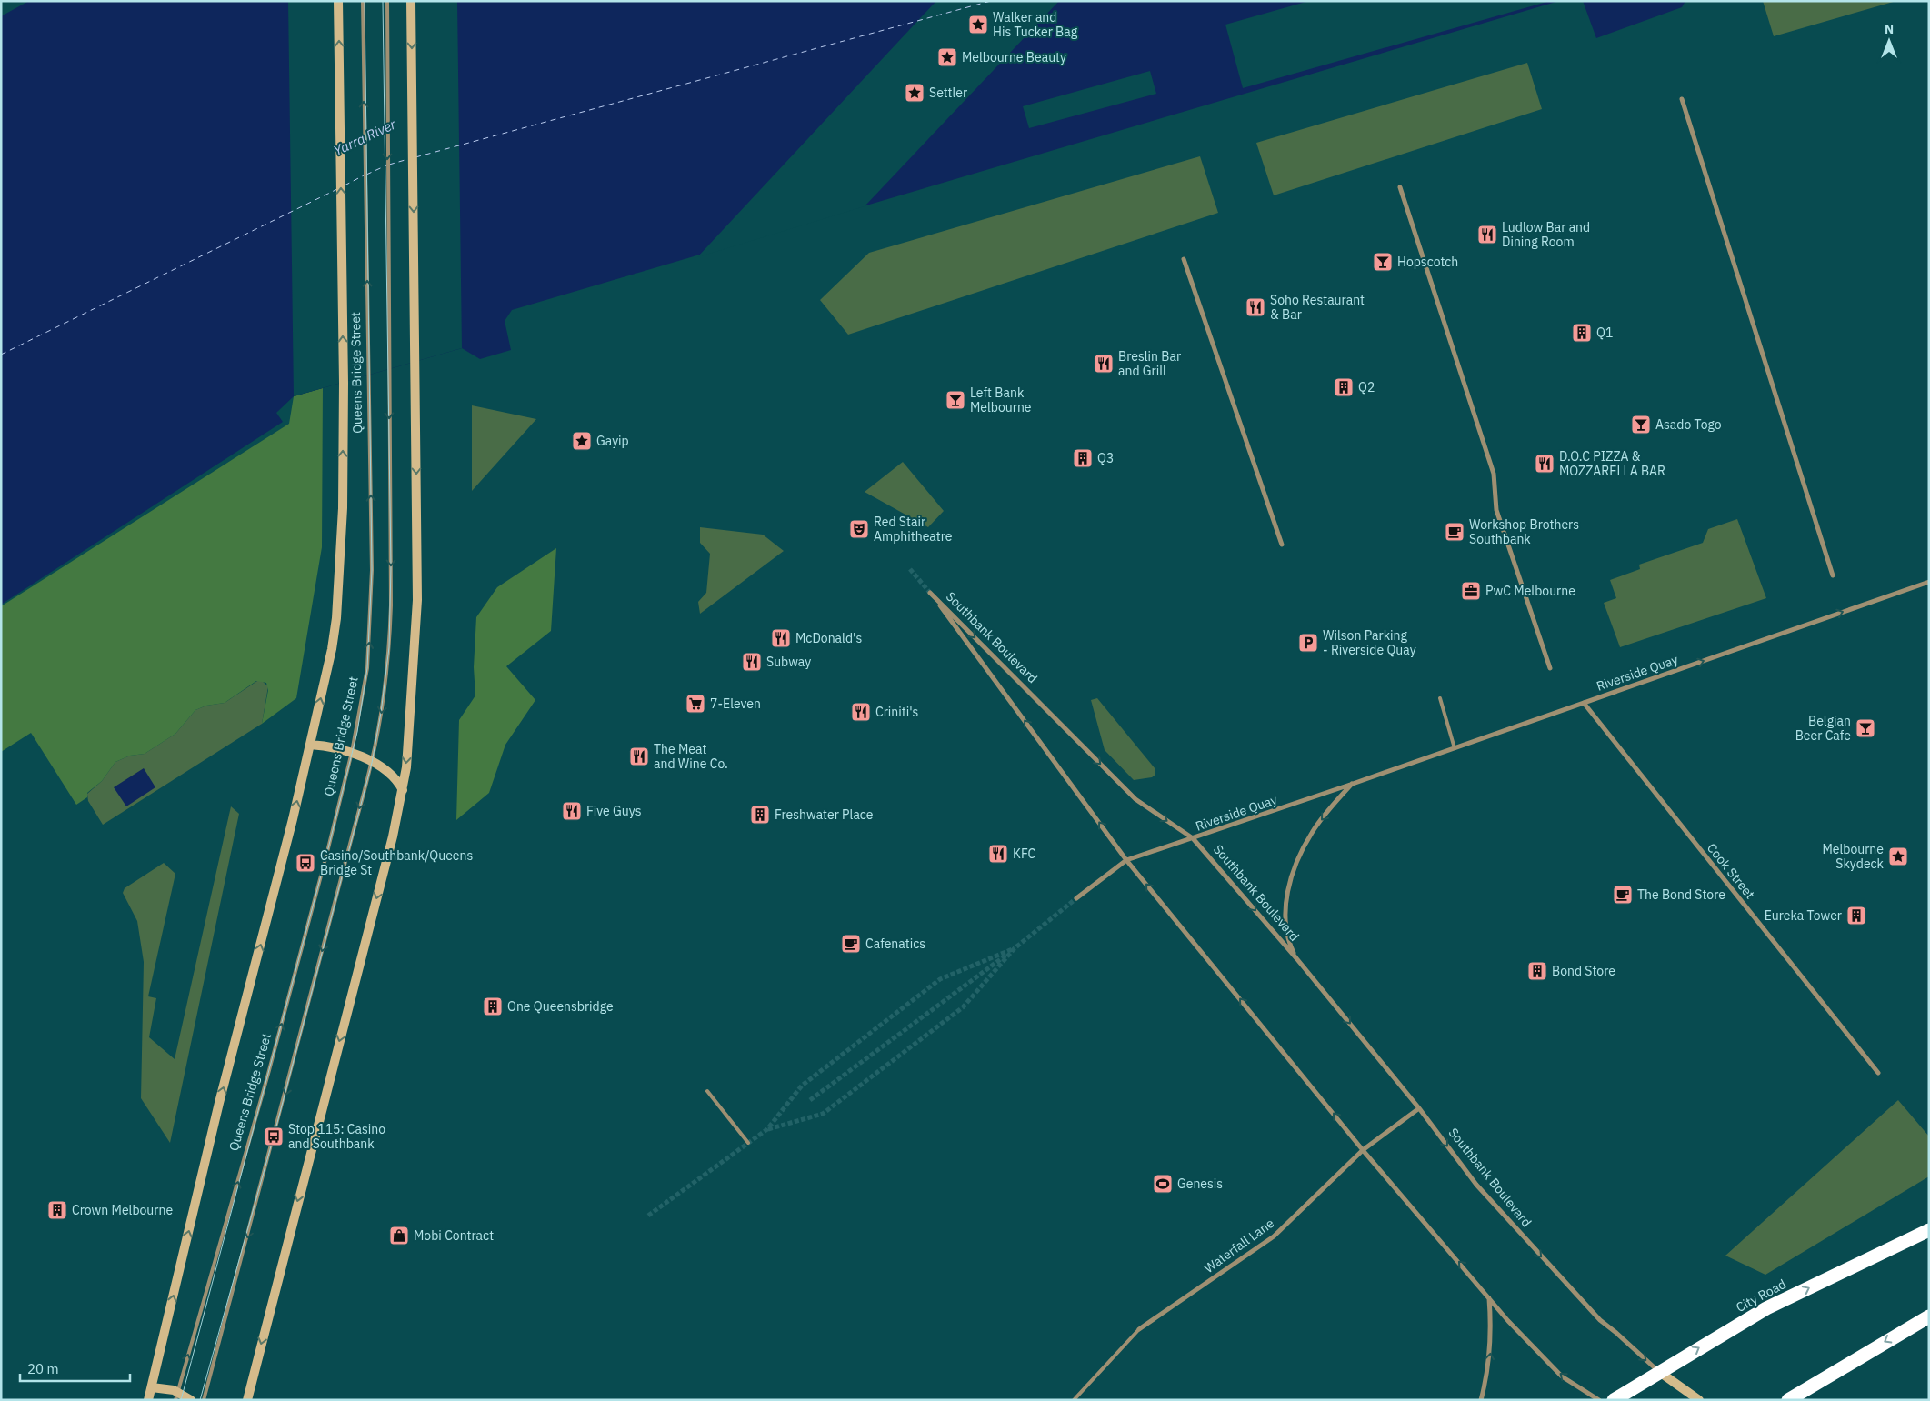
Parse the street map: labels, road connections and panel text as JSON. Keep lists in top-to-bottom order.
{
  "streets": {
    "highway": ["City Road"],
    "street": [
      "Queens Bridge Street",
      "Southbank Boulevard",
      "Riverside Quay",
      "Cook Street",
      "Waterfall Lane"
    ]
  },
  "crossings": [
    ["Southbank Boulevard", "Riverside Quay"],
    ["Southbank Boulevard", "Waterfall Lane"],
    ["Southbank Boulevard", "City Road"],
    ["Riverside Quay", "Cook Street"]
  ],
  "one_way": ["Queens Bridge Street", "Riverside Quay"],
  "water": ["Yarra River"],
  "places": {
    "place": [
      "Walker and His Tucker Bag",
      "Melbourne Beauty",
      "Settler",
      "Gayip",
      "Melbourne Skydeck"
    ],
    "restaurant": [
      "Ludlow Bar and Dining Room",
      "Soho Restaurant & Bar",
      "Breslin Bar and Grill",
      "D.O.C PIZZA & MOZZARELLA BAR",
      "McDonald's",
      "Subway",
      "Criniti's",
      "The Meat and Wine Co.",
      "Five Guys",
      "KFC"
    ],
    "bar": [
      "Hopscotch",
      "Left Bank Melbourne",
      "Asado Togo",
      "Belgian Beer Cafe"
    ],
    "building": [
      "Q1",
      "Q2",
      "Q3",
      "Freshwater Place",
      "Eureka Tower",
      "Bond Store",
      "One Queensbridge",
      "Crown Melbourne"
    ],
    "theatre": ["Red Stair Amphitheatre"],
    "cafe": ["Workshop Brothers Southbank", "The Bond Store", "Cafenatics"],
    "office": ["PwC Melbourne"],
    "parking": ["Wilson Parking - Riverside Quay"],
    "supermarket": ["7-Eleven"],
    "bus stop": ["Casino/Southbank/Queens Bridge St", "Stop 115: Casino and Southbank"],
    "sports": ["Genesis"],
    "shop": ["Mobi Contract"]
  },
  "scale_bar": "20 m",
  "north": "top"
}
